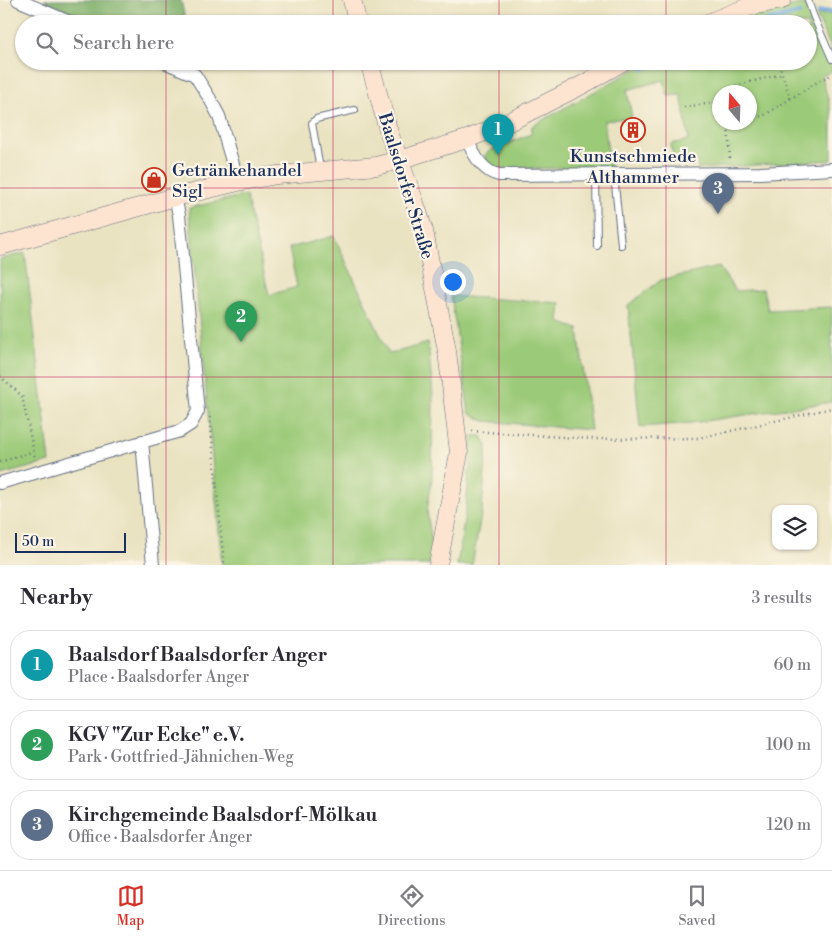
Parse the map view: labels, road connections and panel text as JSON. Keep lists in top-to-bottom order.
{
  "streets": {
    "street": ["Baalsdorfer Straße"]
  },
  "places": {
    "building": ["Kunstschmiede Althammer"],
    "shop": ["Getränkehandel Sigl"]
  },
  "scale_bar": "50 m",
  "north": "top",
  "page": {
    "search": "Search here",
    "pins": ["1", "3", "2"],
    "scale": "50 m",
    "heading": ["Nearby", "3 results"],
    "list": [
      {
        "mark": "1",
        "name": "Baalsdorf Baalsdorfer Anger",
        "note": "Place · Baalsdorfer Anger",
        "value": "60 m"
      },
      {
        "mark": "2",
        "name": "KGV \"Zur Ecke\" e.V.",
        "note": "Park · Gottfried-Jähnichen-Weg",
        "value": "100 m"
      },
      {
        "mark": "3",
        "name": "Kirchgemeinde Baalsdorf-Mölkau",
        "note": "Office · Baalsdorfer Anger",
        "value": "120 m"
      }
    ],
    "nav": ["Map", "Directions", "Saved"]
  }
}
